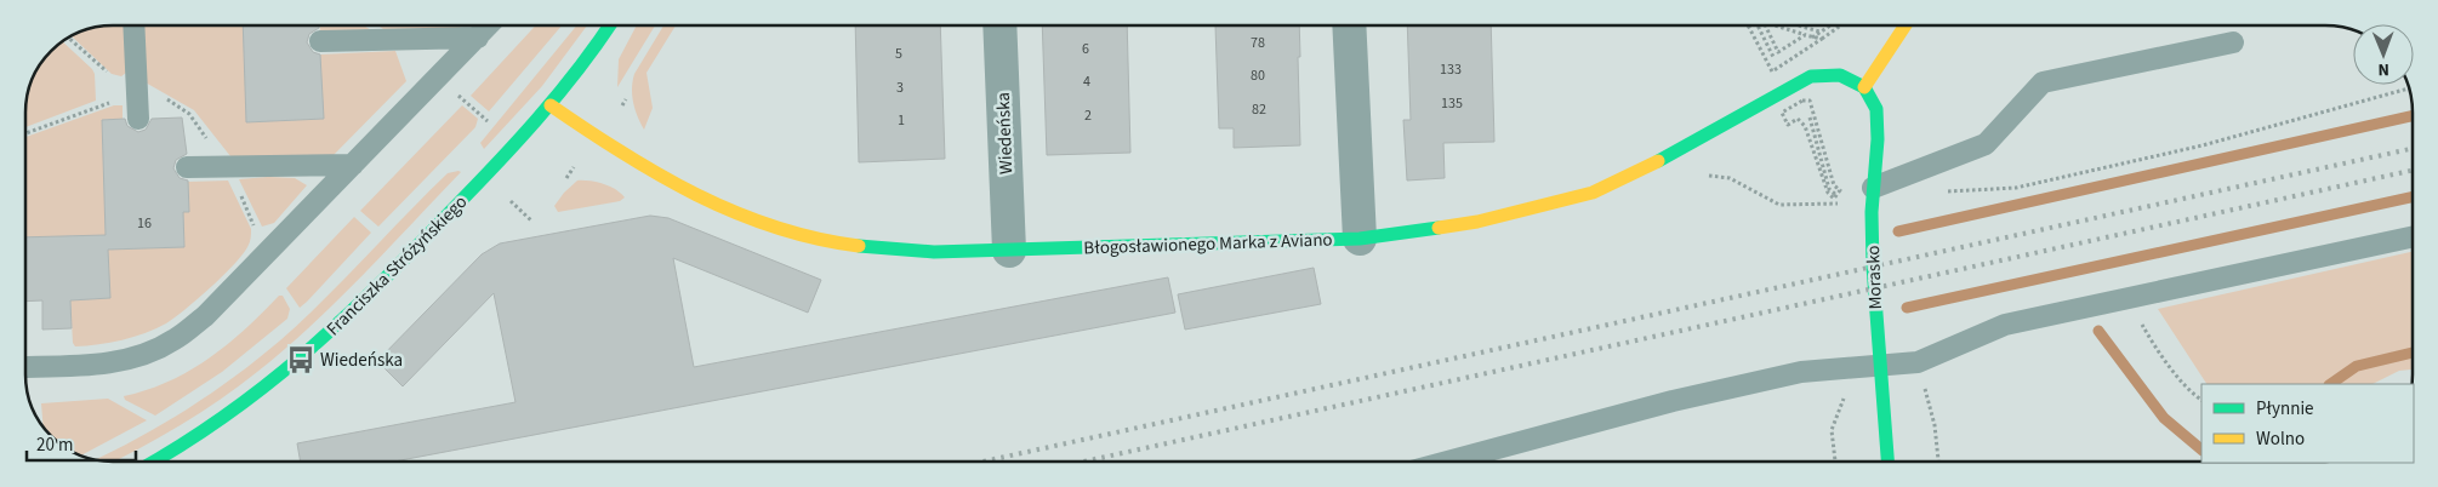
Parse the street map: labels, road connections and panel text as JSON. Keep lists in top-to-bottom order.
{
  "streets": {
    "street": [
      "Wiedeńska",
      "Błogosławionego Marka z Aviano",
      "Franciszka Stróżyńskiego",
      "Morasko"
    ]
  },
  "crossings": [
    ["Wiedeńska", "Błogosławionego Marka z Aviano"],
    ["Błogosławionego Marka z Aviano", "Franciszka Stróżyńskiego"],
    ["Błogosławionego Marka z Aviano", "Morasko"]
  ],
  "places": {
    "bus stop": ["Wiedeńska"]
  },
  "house_numbers": [
    "78",
    "6",
    "5",
    "133",
    "80",
    "4",
    "3",
    "135",
    "82",
    "2",
    "1",
    "16"
  ],
  "legend": ["Płynnie", "Wolno"],
  "scale_bar": "20 m",
  "north": "bottom"
}
